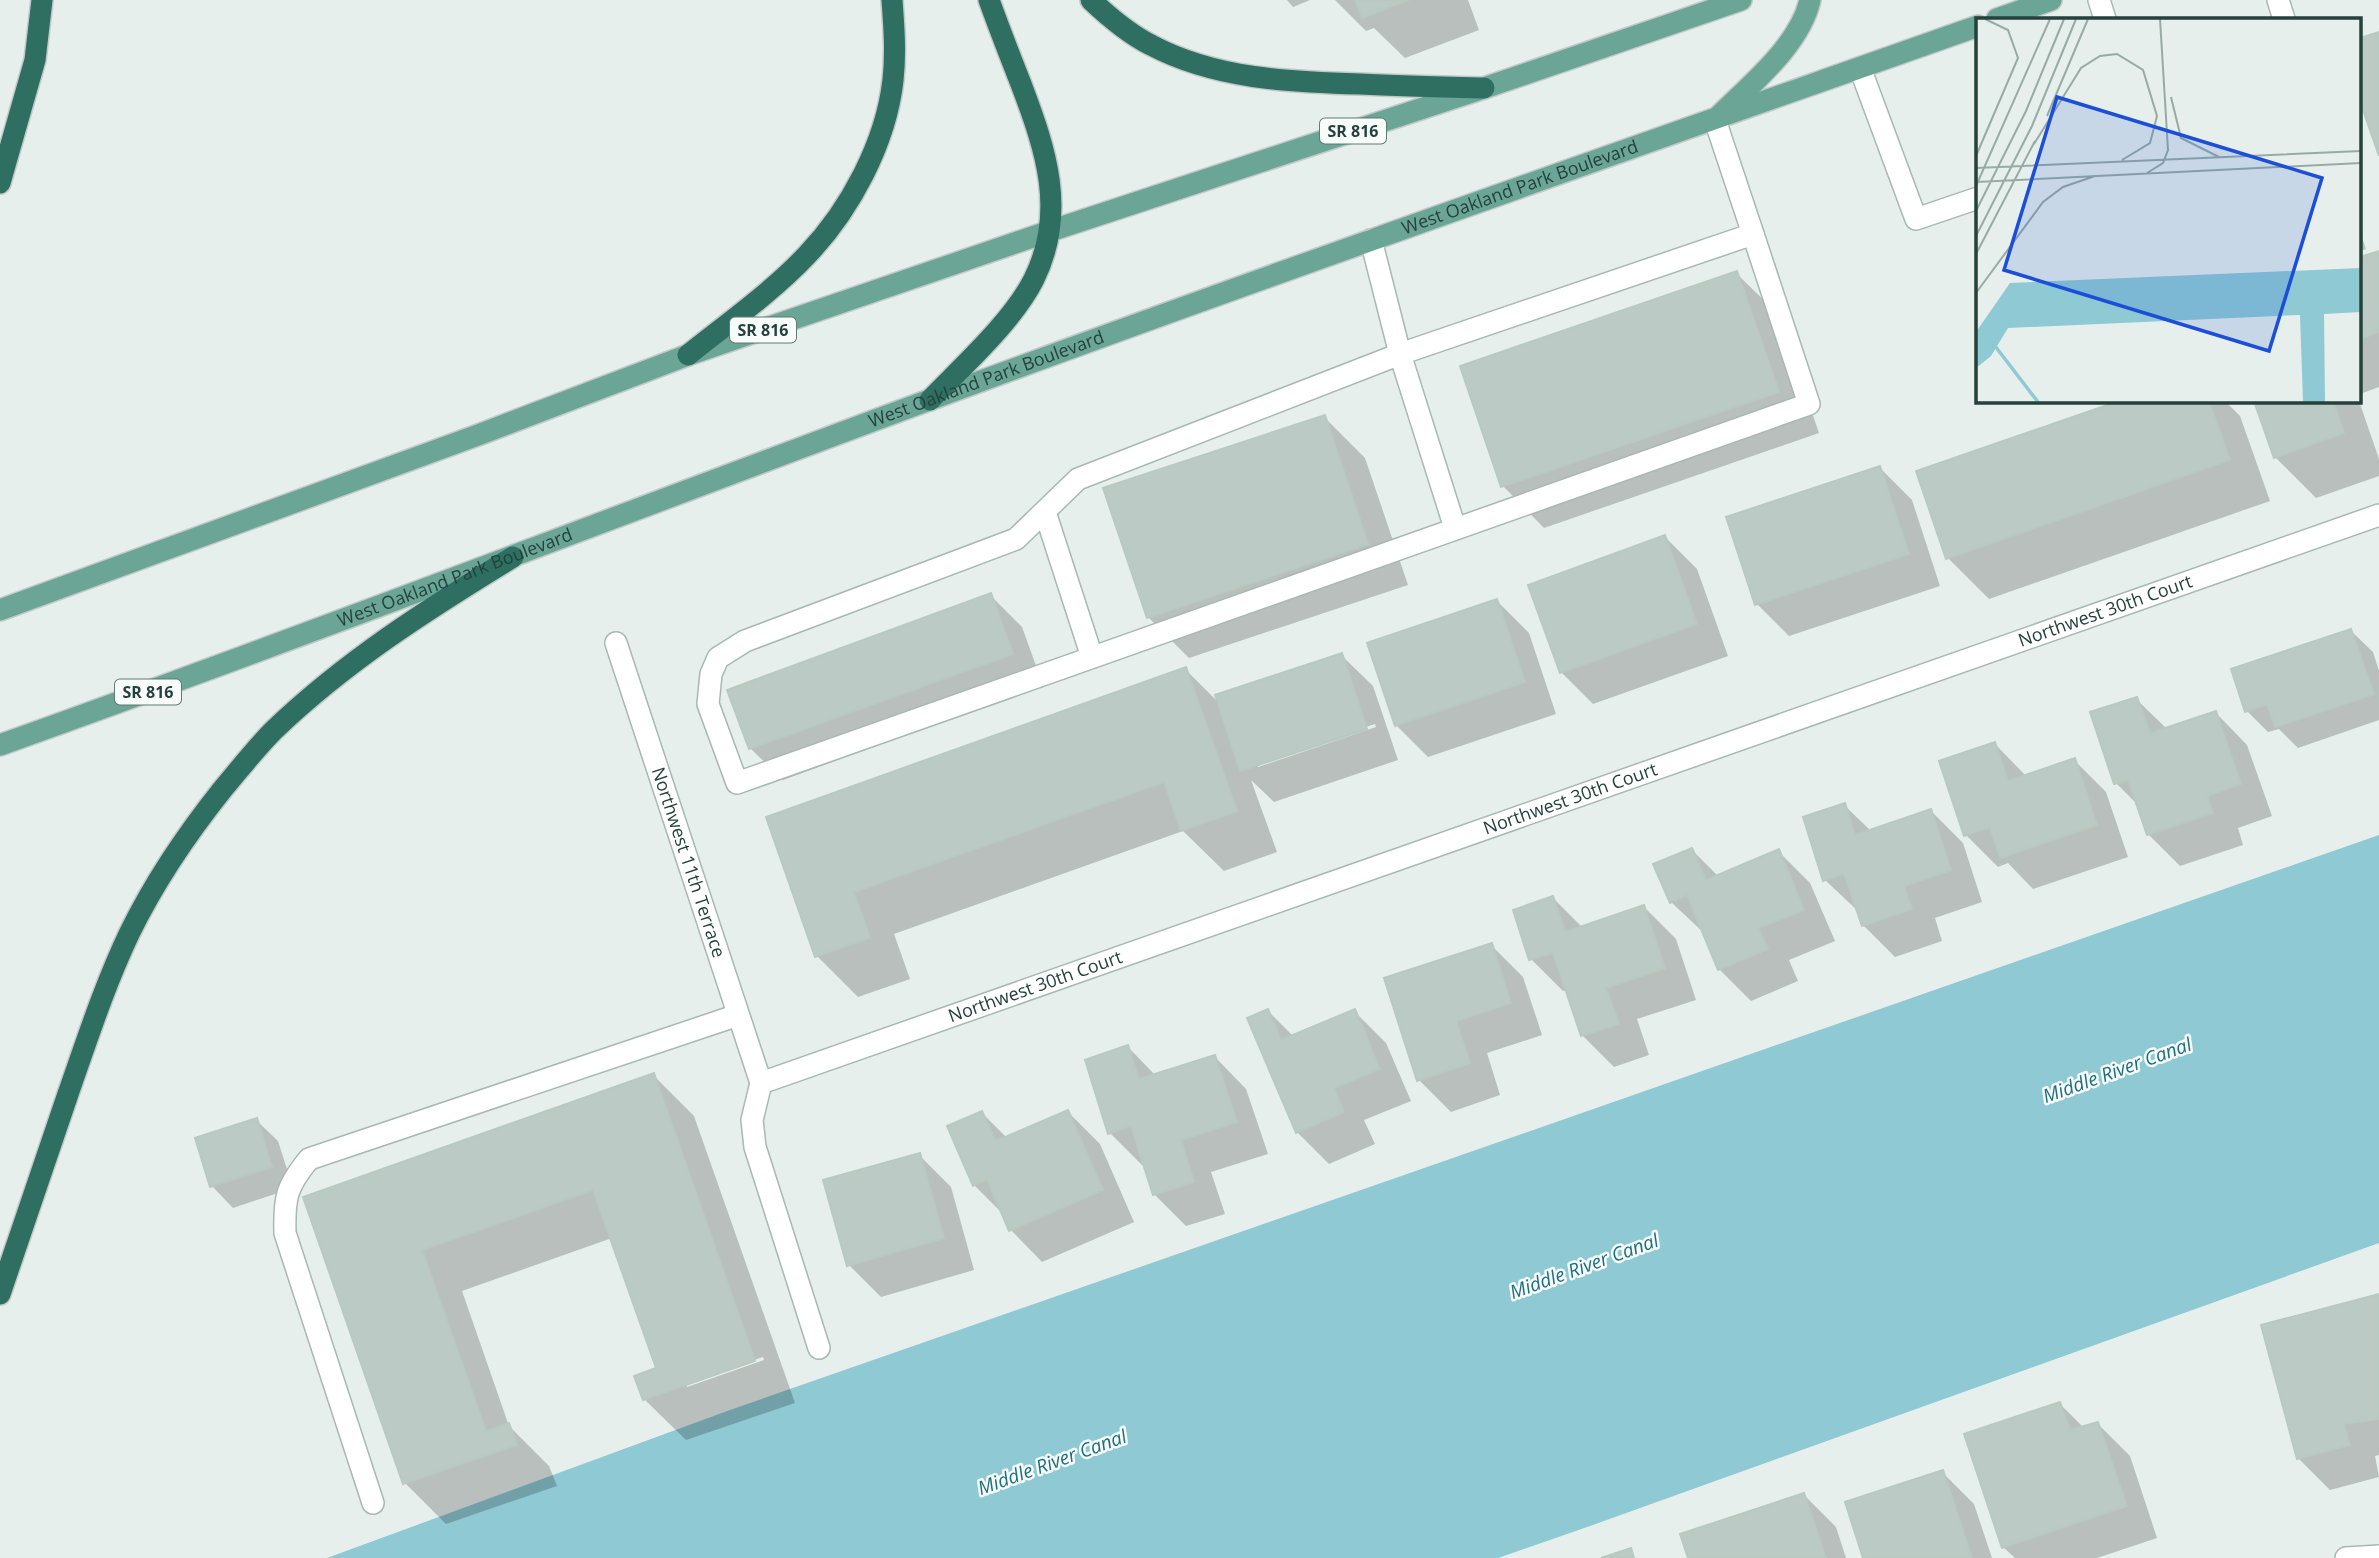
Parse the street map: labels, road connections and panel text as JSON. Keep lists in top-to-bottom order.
{
  "streets": {
    "main road": ["SR 816", "West Oakland Park Boulevard"],
    "street": ["Northwest 30th Court", "Northwest 11th Terrace"]
  },
  "crossings": [
    ["Northwest 30th Court", "Northwest 11th Terrace"]
  ],
  "water": ["Middle River Canal"]
}
